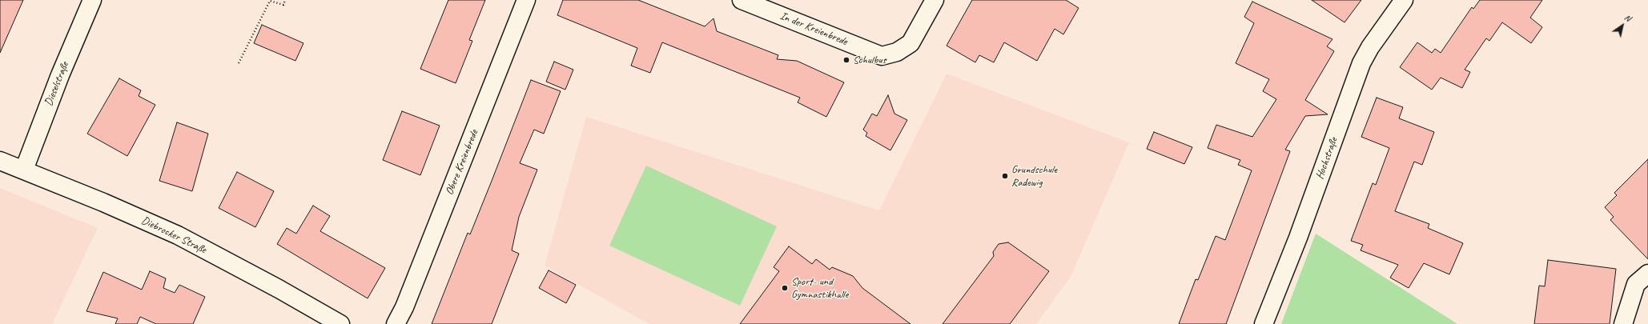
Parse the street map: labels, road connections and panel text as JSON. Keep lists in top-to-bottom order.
{
  "streets": {
    "street": [
      "In der Kreienbrede",
      "Dieselstraße",
      "Hochstraße",
      "Obere Kreienbrede",
      "Diebrocker Straße"
    ]
  },
  "crossings": [
    ["Dieselstraße", "Diebrocker Straße"]
  ],
  "places": ["Schulbus", "Grundschule Radewig", "Sport- und Gymnastikhalle"],
  "north": "top right"
}
